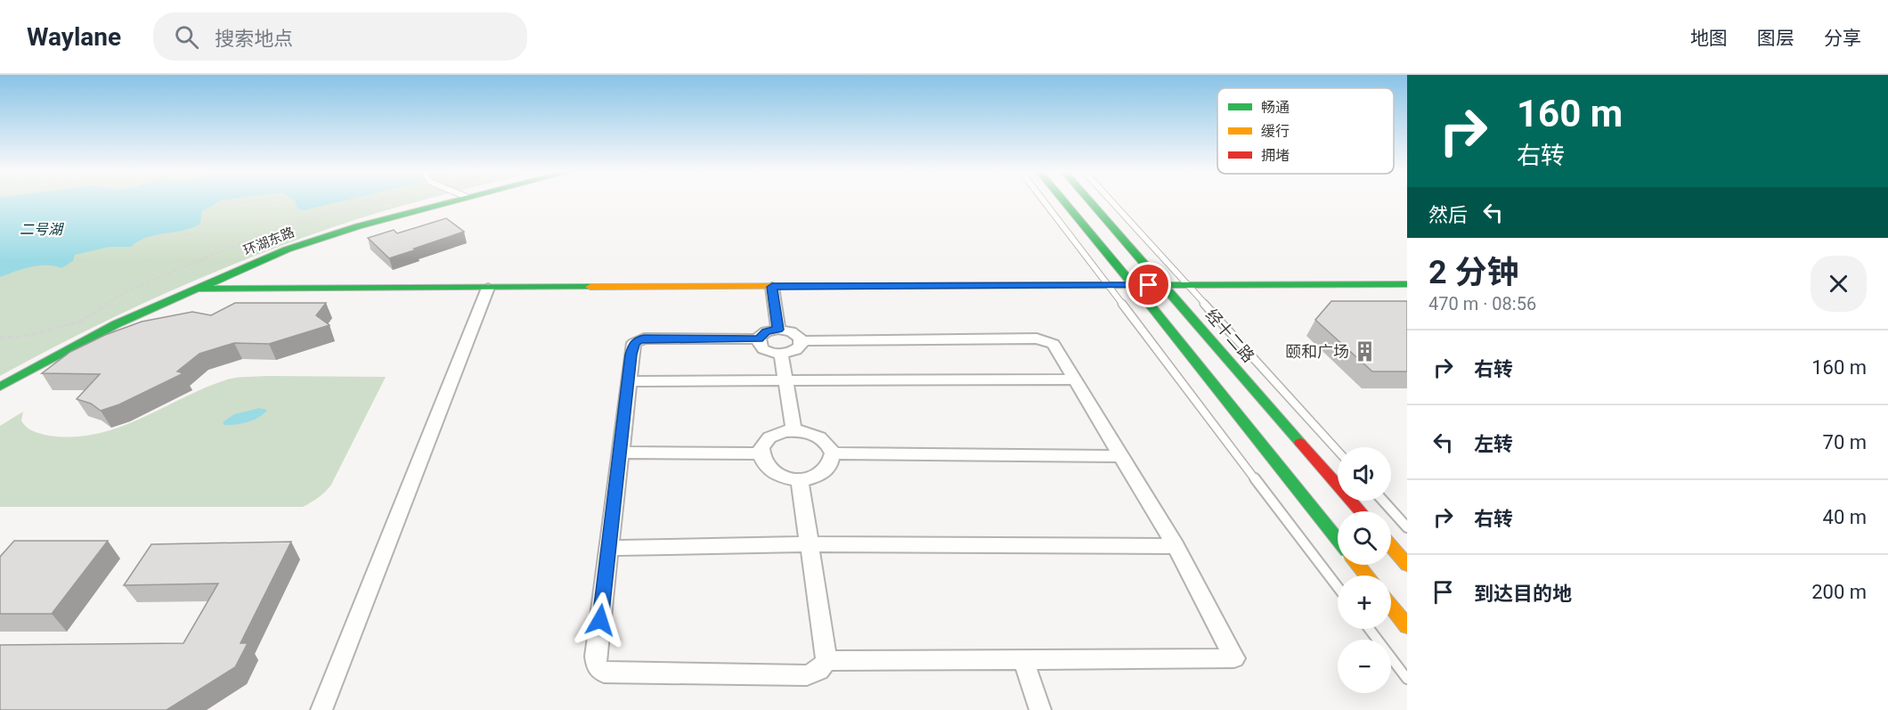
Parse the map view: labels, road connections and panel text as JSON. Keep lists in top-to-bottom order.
{
  "streets": {
    "street": ["环湖东路", "经十二路"]
  },
  "water": ["二号湖"],
  "places": {
    "building": ["颐和广场"]
  },
  "legend": ["畅通", "缓行", "拥堵"],
  "page": {
    "header": "Waylane",
    "search": "搜索地点",
    "nav": ["地图", "图层", "分享"],
    "turn": ["160 m", "右转"],
    "then": "然后",
    "heading": ["2 分钟", "470 m · 08:56"],
    "list": [
      {
        "name": "右转",
        "value": "160 m"
      },
      {
        "name": "左转",
        "value": "70 m"
      },
      {
        "name": "右转",
        "value": "40 m"
      },
      {
        "name": "到达目的地",
        "value": "200 m"
      }
    ],
    "map_buttons": ["+", "−"]
  }
}
